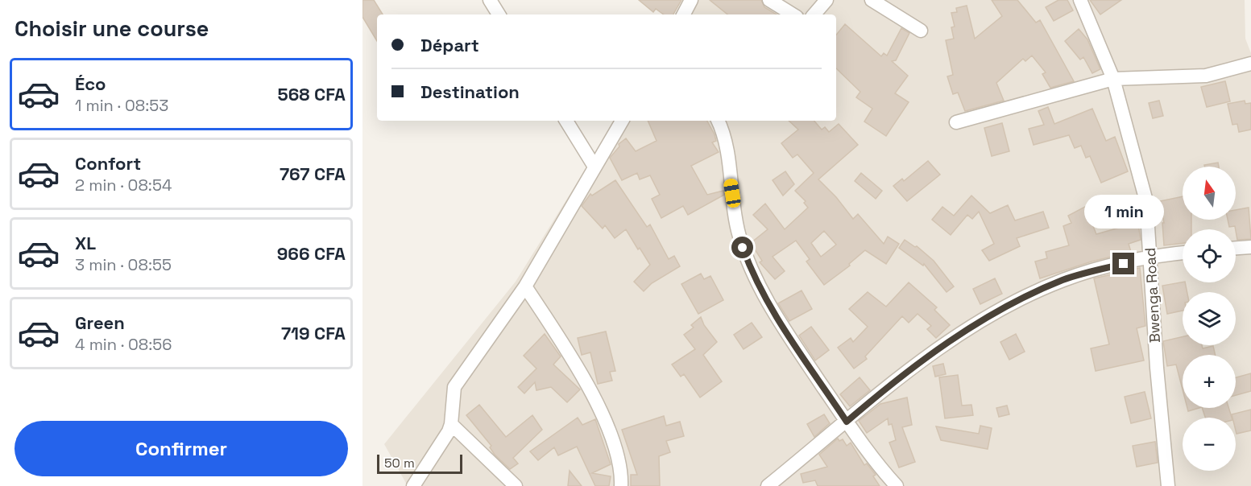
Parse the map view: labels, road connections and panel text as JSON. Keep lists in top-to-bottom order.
{
  "streets": {
    "street": ["Bwenga Road"]
  },
  "scale_bar": "50 m",
  "north": "top",
  "page": {
    "heading": "Choisir une course",
    "banner": ["Départ", "Destination"],
    "list": [
      {
        "name": "Éco",
        "note": "1 min · 08:53",
        "value": "568 CFA"
      },
      {
        "name": "Confort",
        "note": "2 min · 08:54",
        "value": "767 CFA"
      },
      {
        "name": "XL",
        "note": "3 min · 08:55",
        "value": "966 CFA"
      },
      {
        "name": "Green",
        "note": "4 min · 08:56",
        "value": "719 CFA"
      }
    ],
    "map_buttons": ["+", "−"],
    "bubble": "1 min",
    "buttons": "Confirmer",
    "scale": "50 m"
  }
}
